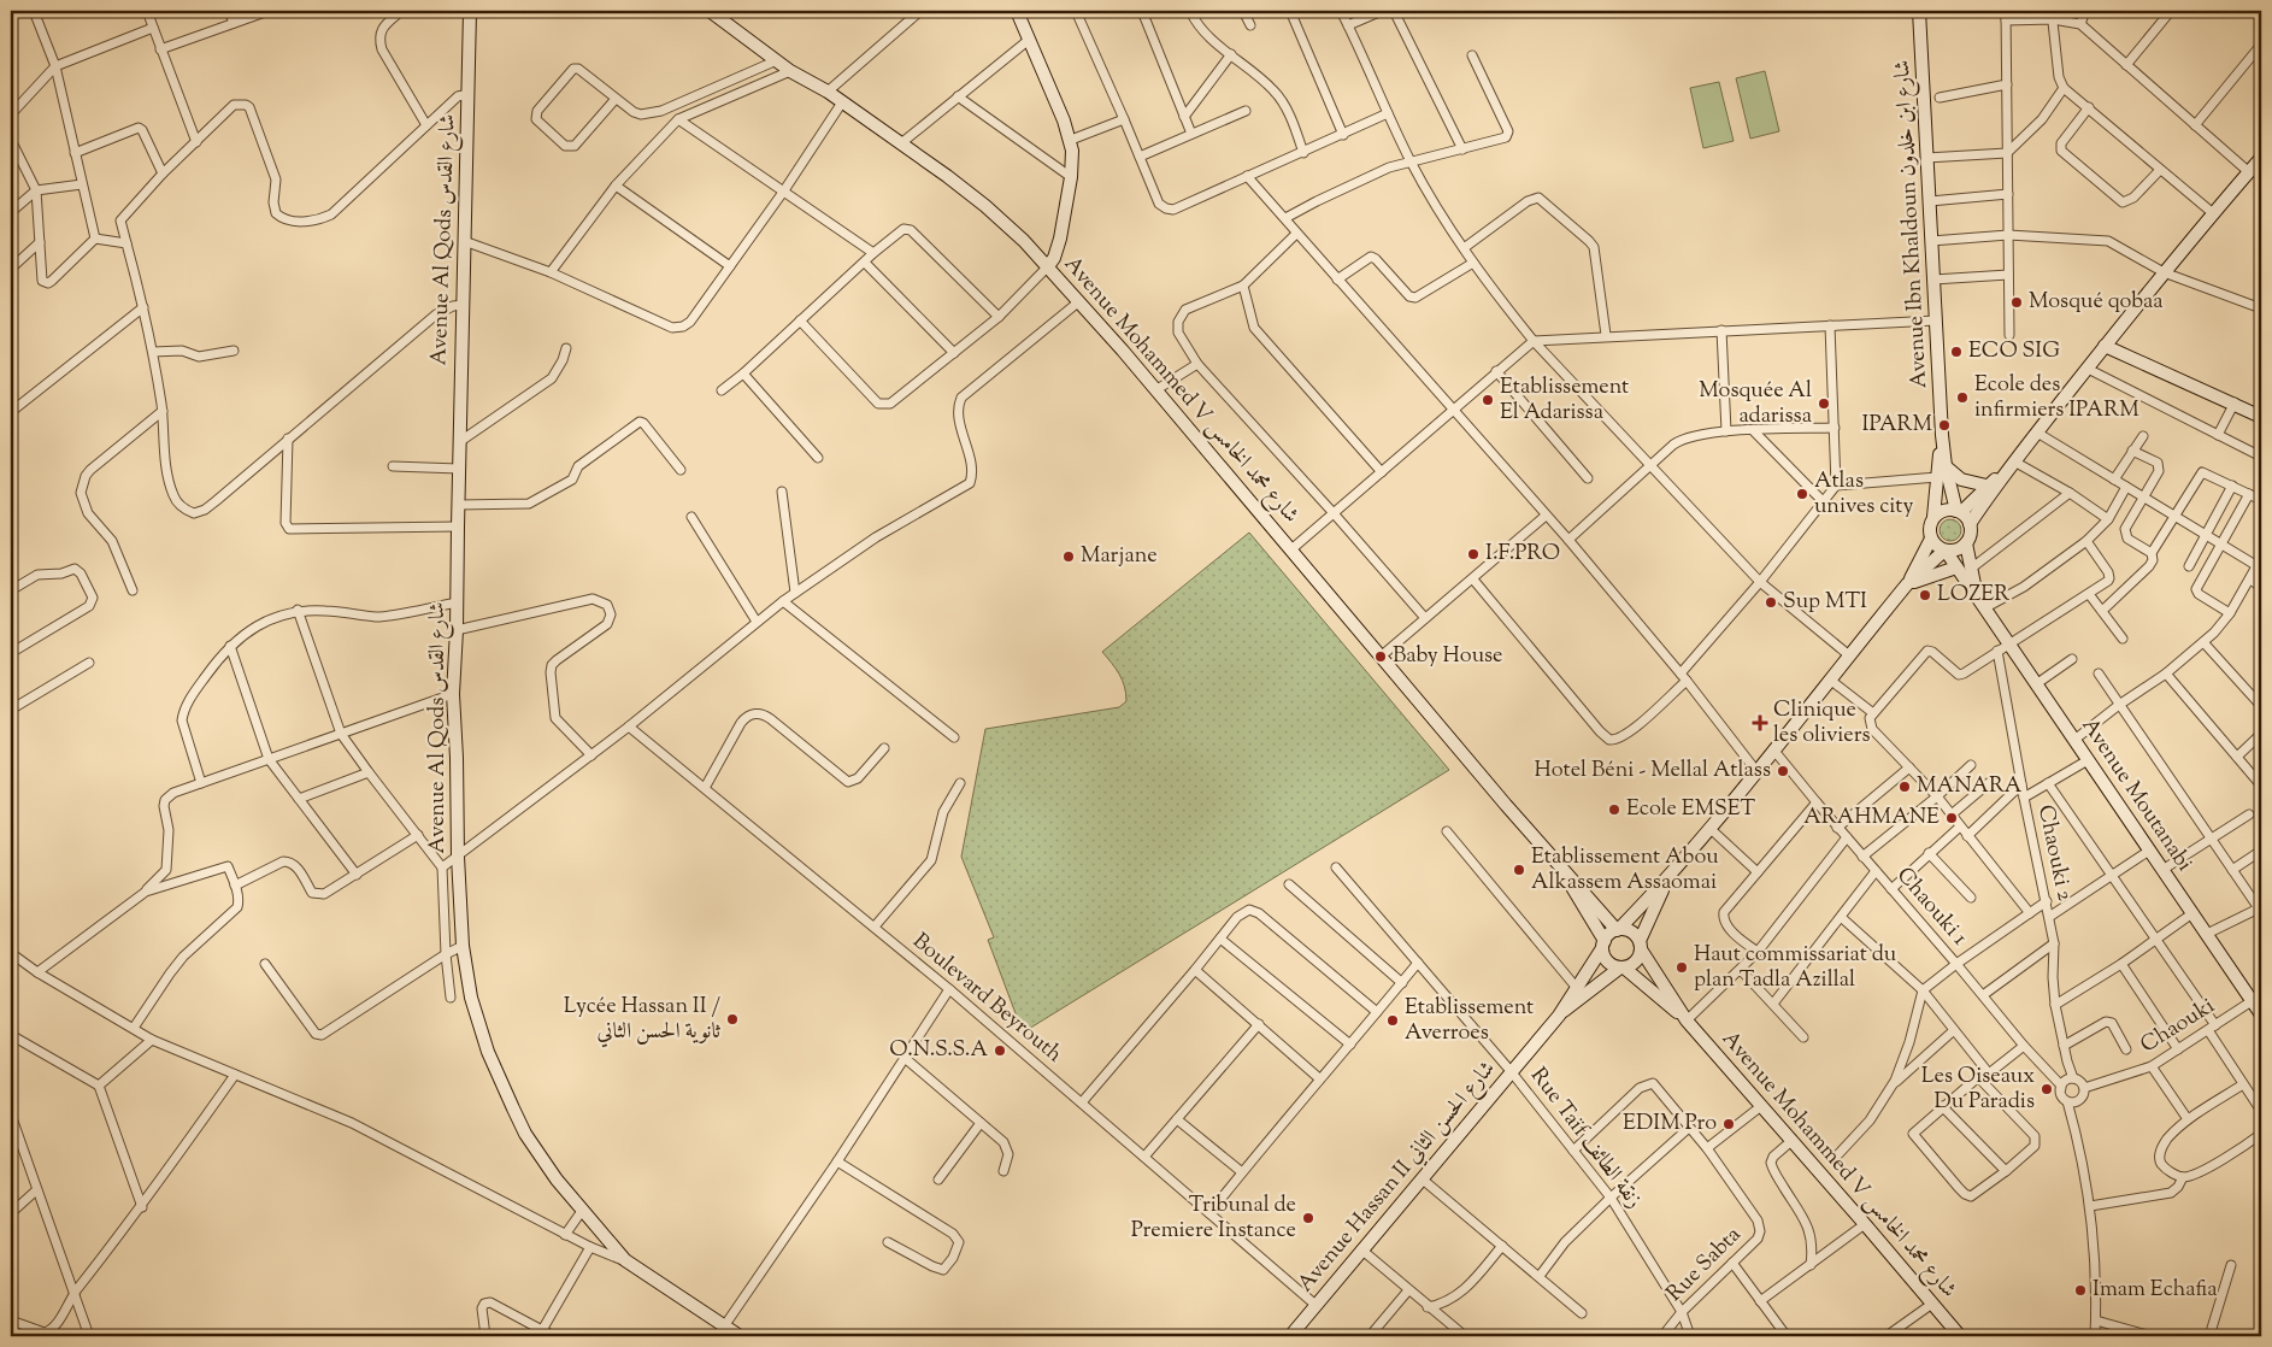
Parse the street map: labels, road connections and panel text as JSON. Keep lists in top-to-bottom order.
{
  "streets": {
    "street": [
      "Avenue Ibn Khaldoun شارع ابن خلدون",
      "Avenue Al Qods شارع القدس",
      "Avenue Mohammed V شارع محمد الخامس",
      "Avenue Moutanabi",
      "Chaouki 2",
      "Chaouki 1",
      "Boulevard Beyrouth",
      "Chaouki",
      "Rue Taïf زنقة الطائف",
      "Avenue Hassan II شارع الحسن الثاني",
      "Rue Sabta"
    ]
  },
  "crossings": [
    ["Avenue Moutanabi", "Chaouki 2"],
    ["Avenue Moutanabi", "Chaouki"],
    ["Chaouki 2", "Chaouki 1"],
    ["Chaouki 2", "Chaouki"],
    ["Chaouki 1", "Chaouki"],
    ["Boulevard Beyrouth", "Avenue Hassan II شارع الحسن الثاني"],
    ["Rue Taïf زنقة الطائف", "Avenue Hassan II شارع الحسن الثاني"],
    ["Rue Taïf زنقة الطائف", "Rue Sabta"]
  ],
  "places": {
    "other": [
      "Mosqué qobaa",
      "ECO SIG",
      "Ecole des infirmiers IPARM",
      "Etablissement El Adarissa",
      "Mosquée Al adarissa",
      "IPARM",
      "Atlas unives city",
      "I.F.PRO",
      "Marjane",
      "LOZER",
      "Sup MTI",
      "Baby House",
      "Hotel Béni - Mellal Atlass",
      "MANARA",
      "Ecole EMSET",
      "ARAHMANE",
      "Etablissement Abou Alkassem Assaomai",
      "Haut commissariat du plan Tadla Azillal",
      "Lycée Hassan II / ثانوية الحسن الثاني",
      "Etablissement Averroes",
      "O.N.S.S.A",
      "Les Oiseaux Du Paradis",
      "EDIM Pro",
      "Tribunal de Premiere Instance",
      "Imam Echafia"
    ],
    "health": ["Clinique les oliviers"]
  }
}
